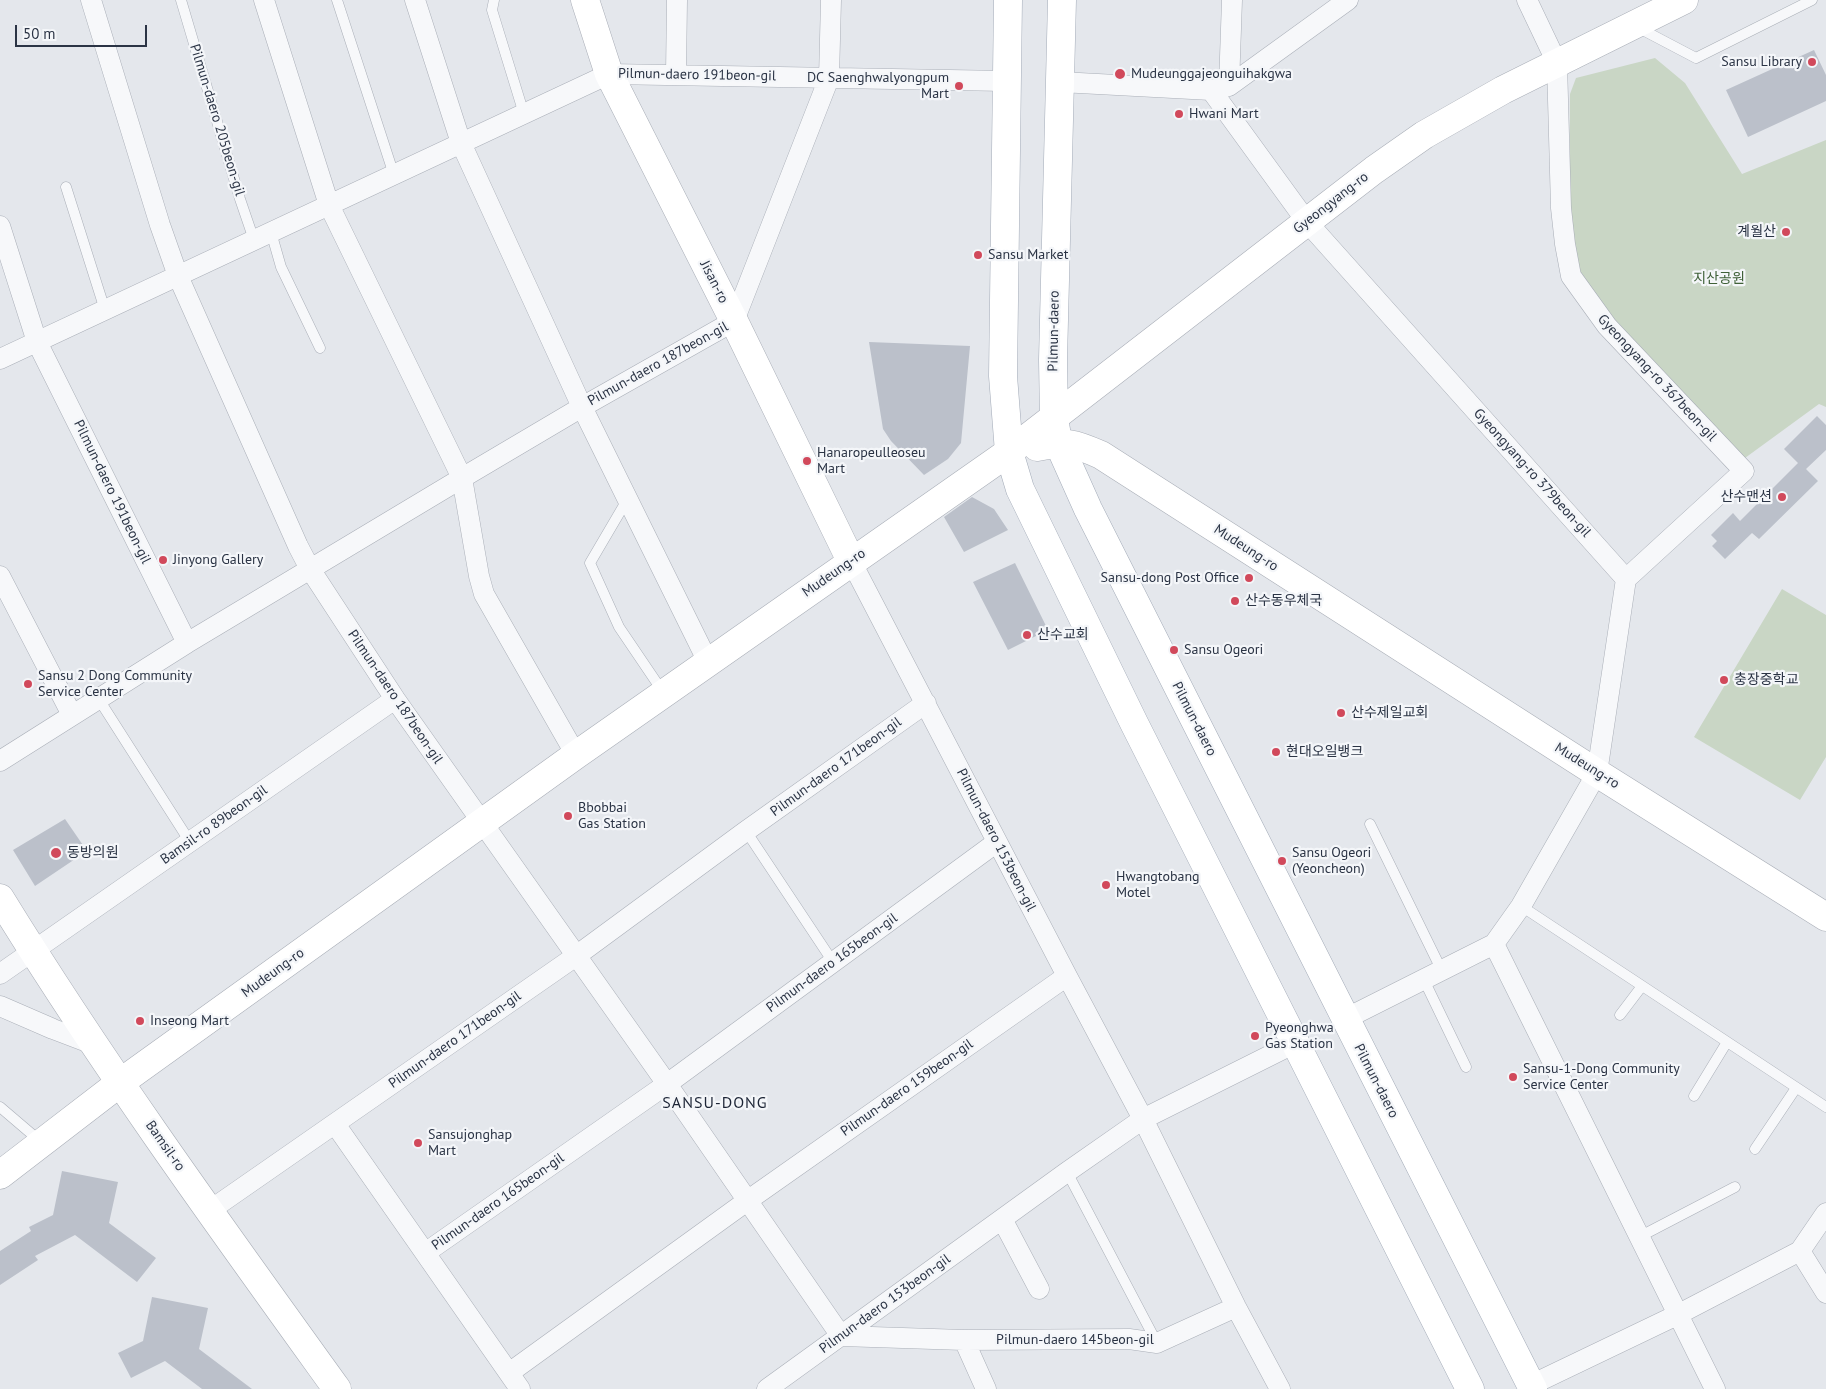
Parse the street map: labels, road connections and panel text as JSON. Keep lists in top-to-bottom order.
{
  "streets": {
    "street": [
      "Pilmun-daero 191beon-gil",
      "Gyeongyang-ro",
      "Jisan-ro",
      "Pilmun-daero",
      "Pilmun-daero 187beon-gil",
      "Gyeongyang-ro 367beon-gil",
      "Gyeongyang-ro 379beon-gil",
      "Mudeung-ro",
      "Pilmun-daero 171beon-gil",
      "Bamsil-ro 89beon-gil",
      "Pilmun-daero 153beon-gil",
      "Pilmun-daero 165beon-gil",
      "Pilmun-daero 159beon-gil",
      "Bamsil-ro",
      "Pilmun-daero 145beon-gil"
    ],
    "lane": ["Pilmun-daero 205beon-gil"]
  },
  "crossings": [
    ["Pilmun-daero 191beon-gil", "Pilmun-daero 205beon-gil"],
    ["Pilmun-daero 191beon-gil", "Jisan-ro"],
    ["Pilmun-daero 191beon-gil", "Pilmun-daero 187beon-gil"],
    ["Gyeongyang-ro", "Pilmun-daero"],
    ["Gyeongyang-ro", "Gyeongyang-ro 367beon-gil"],
    ["Gyeongyang-ro", "Gyeongyang-ro 379beon-gil"],
    ["Gyeongyang-ro", "Mudeung-ro"],
    ["Jisan-ro", "Pilmun-daero 187beon-gil"],
    ["Jisan-ro", "Mudeung-ro"],
    ["Jisan-ro", "Pilmun-daero 153beon-gil"],
    ["Pilmun-daero", "Mudeung-ro"],
    ["Pilmun-daero 187beon-gil", "Mudeung-ro"],
    ["Pilmun-daero 187beon-gil", "Bamsil-ro 89beon-gil"],
    ["Gyeongyang-ro 367beon-gil", "Gyeongyang-ro 379beon-gil"],
    ["Mudeung-ro", "Pilmun-daero 153beon-gil"],
    ["Mudeung-ro", "Bamsil-ro"],
    ["Pilmun-daero 171beon-gil", "Pilmun-daero 153beon-gil"],
    ["Pilmun-daero 171beon-gil", "Bamsil-ro"],
    ["Bamsil-ro 89beon-gil", "Bamsil-ro"],
    ["Pilmun-daero 153beon-gil", "Pilmun-daero 165beon-gil"],
    ["Pilmun-daero 153beon-gil", "Pilmun-daero 159beon-gil"],
    ["Pilmun-daero 153beon-gil", "Pilmun-daero 145beon-gil"],
    ["Pilmun-daero 165beon-gil", "Pilmun-daero 159beon-gil"]
  ],
  "districts": ["SANSU-DONG"],
  "parks": ["지산공원"],
  "places": [
    "Sansu Library",
    "Mudeunggajeonguihakgwa",
    "DC Saenghwalyongpum Mart",
    "Hwani Mart",
    "계월산",
    "Sansu Market",
    "Hanaropeulleoseu Mart",
    "산수맨션",
    "Jinyong Gallery",
    "Sansu-dong Post Office",
    "산수동우체국",
    "산수교회",
    "Sansu Ogeori",
    "충장중학교",
    "Sansu 2 Dong Community Service Center",
    "산수제일교회",
    "현대오일뱅크",
    "Bbobbai Gas Station",
    "동방의원",
    "Sansu Ogeori (Yeoncheon)",
    "Hwangtobang Motel",
    "Inseong Mart",
    "Pyeonghwa Gas Station",
    "Sansu-1-Dong Community Service Center",
    "Sansujonghap Mart"
  ],
  "scale_bar": "50 m"
}
